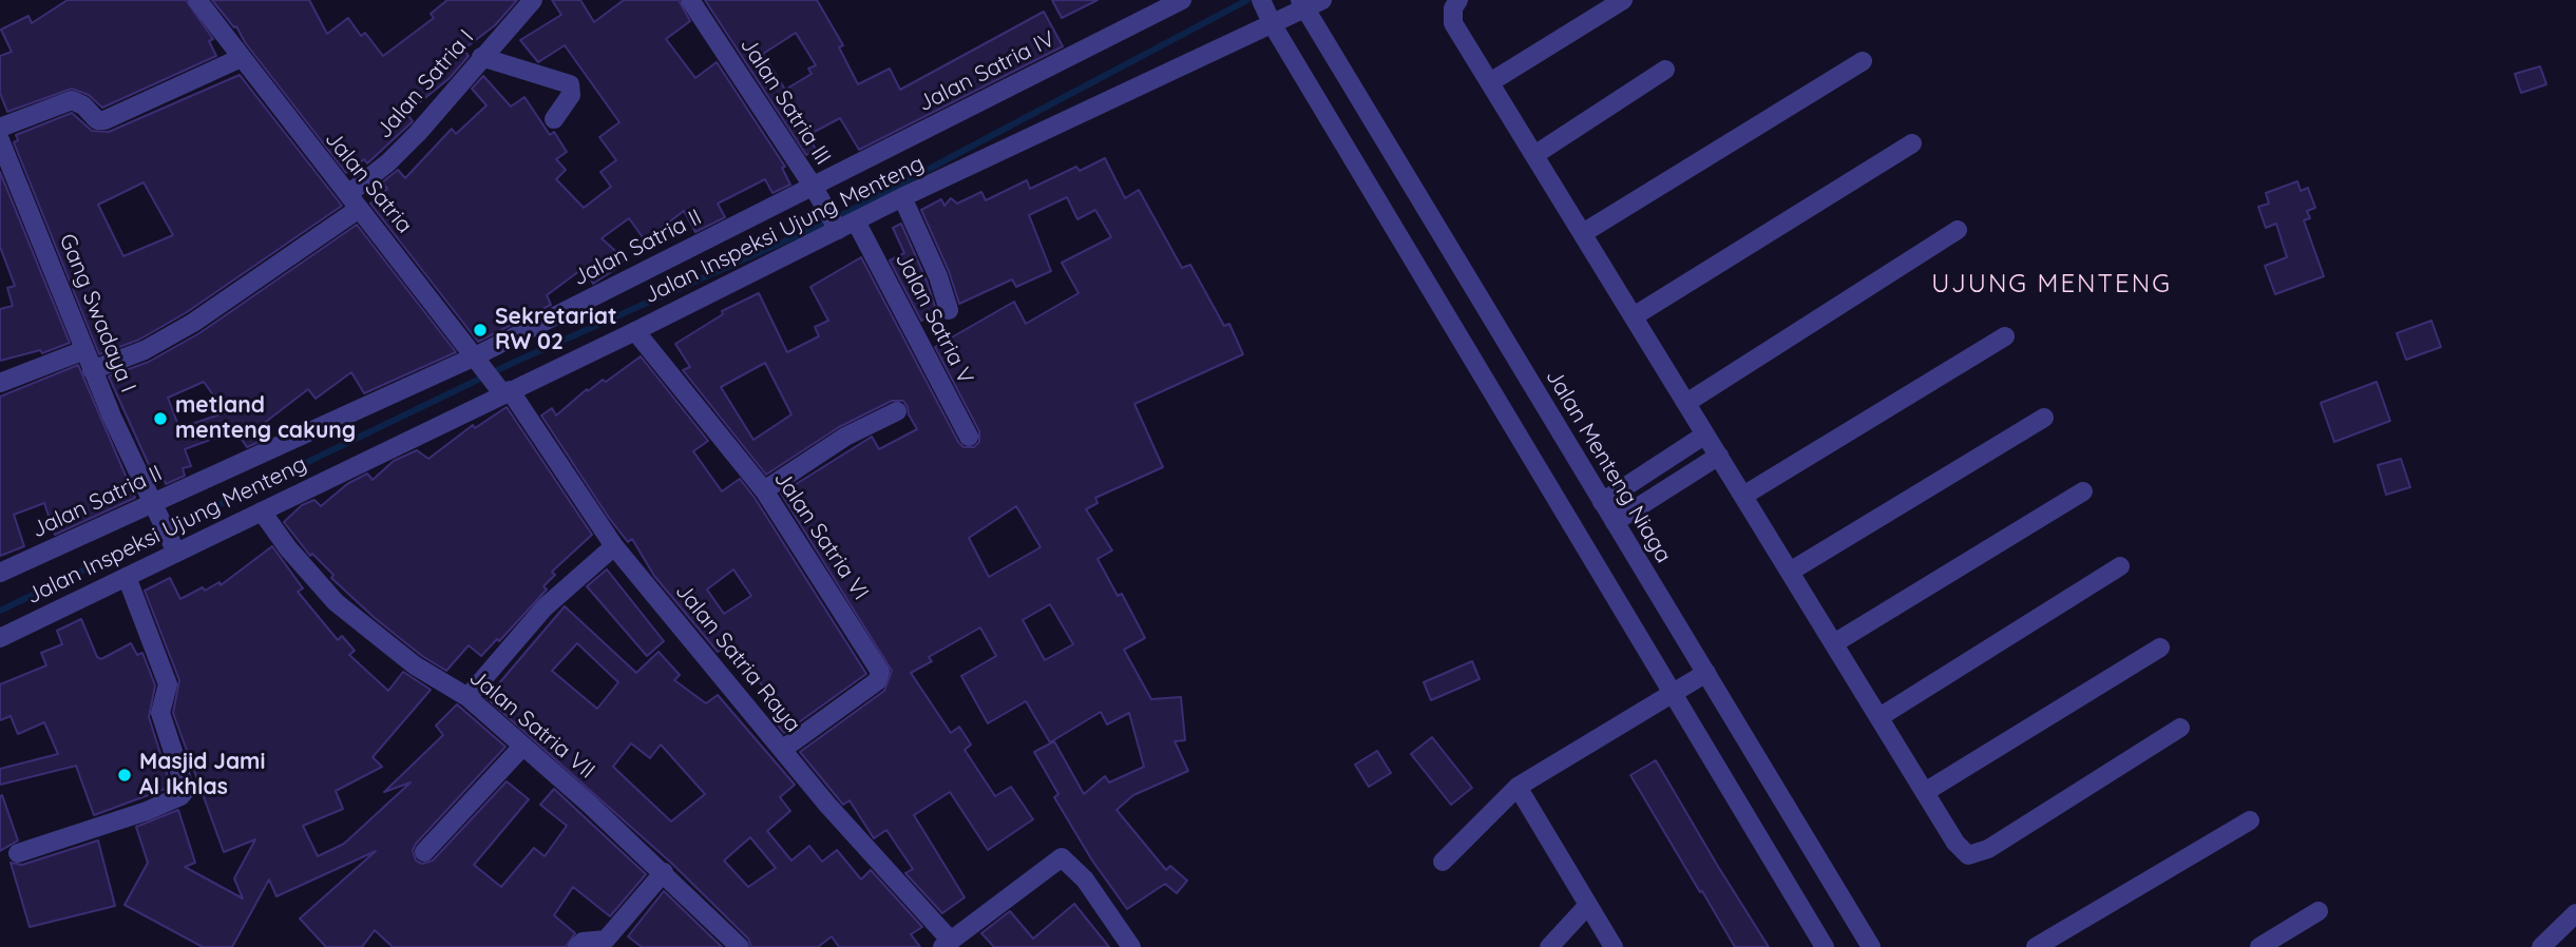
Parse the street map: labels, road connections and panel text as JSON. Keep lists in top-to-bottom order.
{
  "streets": {
    "street": [
      "Jalan Satria IV",
      "Jalan Satria I",
      "Jalan Satria III",
      "Jalan Satria",
      "Jalan Inspeksi Ujung Menteng",
      "Jalan Satria II",
      "Gang Swadaya I",
      "Jalan Satria V",
      "Jalan Menteng Niaga",
      "Jalan Satria VI",
      "Jalan Satria Raya",
      "Jalan Satria VII"
    ]
  },
  "crossings": [
    ["Jalan Satria IV", "Jalan Satria III"],
    ["Jalan Satria IV", "Jalan Satria II"],
    ["Jalan Satria I", "Jalan Satria"],
    ["Jalan Satria I", "Gang Swadaya I"],
    ["Jalan Satria III", "Jalan Inspeksi Ujung Menteng"],
    ["Jalan Satria III", "Jalan Satria II"],
    ["Jalan Satria", "Jalan Inspeksi Ujung Menteng"],
    ["Jalan Satria", "Jalan Satria II"],
    ["Jalan Satria", "Jalan Satria Raya"],
    ["Jalan Inspeksi Ujung Menteng", "Gang Swadaya I"],
    ["Jalan Inspeksi Ujung Menteng", "Jalan Satria V"],
    ["Jalan Inspeksi Ujung Menteng", "Jalan Menteng Niaga"],
    ["Jalan Inspeksi Ujung Menteng", "Jalan Satria VI"],
    ["Jalan Inspeksi Ujung Menteng", "Jalan Satria Raya"],
    ["Jalan Inspeksi Ujung Menteng", "Jalan Satria VII"],
    ["Jalan Satria II", "Gang Swadaya I"],
    ["Jalan Satria VI", "Jalan Satria Raya"]
  ],
  "districts": ["UJUNG MENTENG"],
  "places": ["Sekretariat RW 02", "metland menteng cakung", "Masjid Jami Al Ikhlas"]
}
